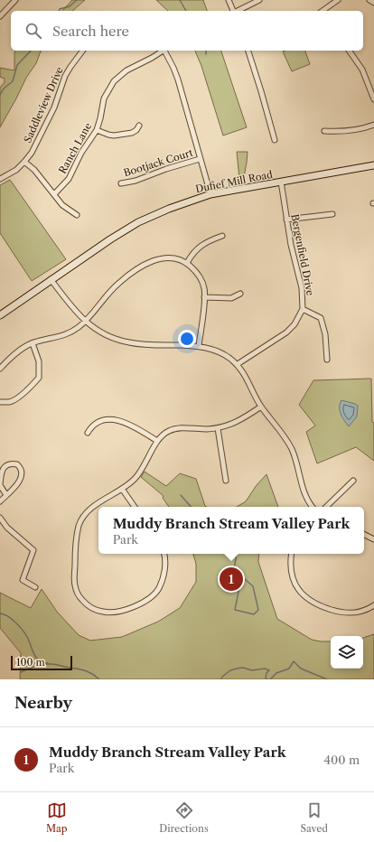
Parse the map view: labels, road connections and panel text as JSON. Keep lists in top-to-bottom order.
{
  "streets": {
    "main road": ["Dufief Mill Road"],
    "street": [
      "Saddleview Drive",
      "Ranch Lane",
      "Bootjack Court",
      "Bergenfield Drive"
    ]
  },
  "crossings": [
    ["Dufief Mill Road", "Bergenfield Drive"]
  ],
  "scale_bar": "100 m",
  "page": {
    "search": "Search here",
    "popup": ["Muddy Branch Stream Valley Park", "Park"],
    "pins": "1",
    "scale": "100 m",
    "heading": "Nearby",
    "list": [
      {
        "mark": "1",
        "name": "Muddy Branch Stream Valley Park",
        "note": "Park",
        "value": "400 m"
      }
    ],
    "nav": ["Map", "Directions", "Saved"]
  }
}
